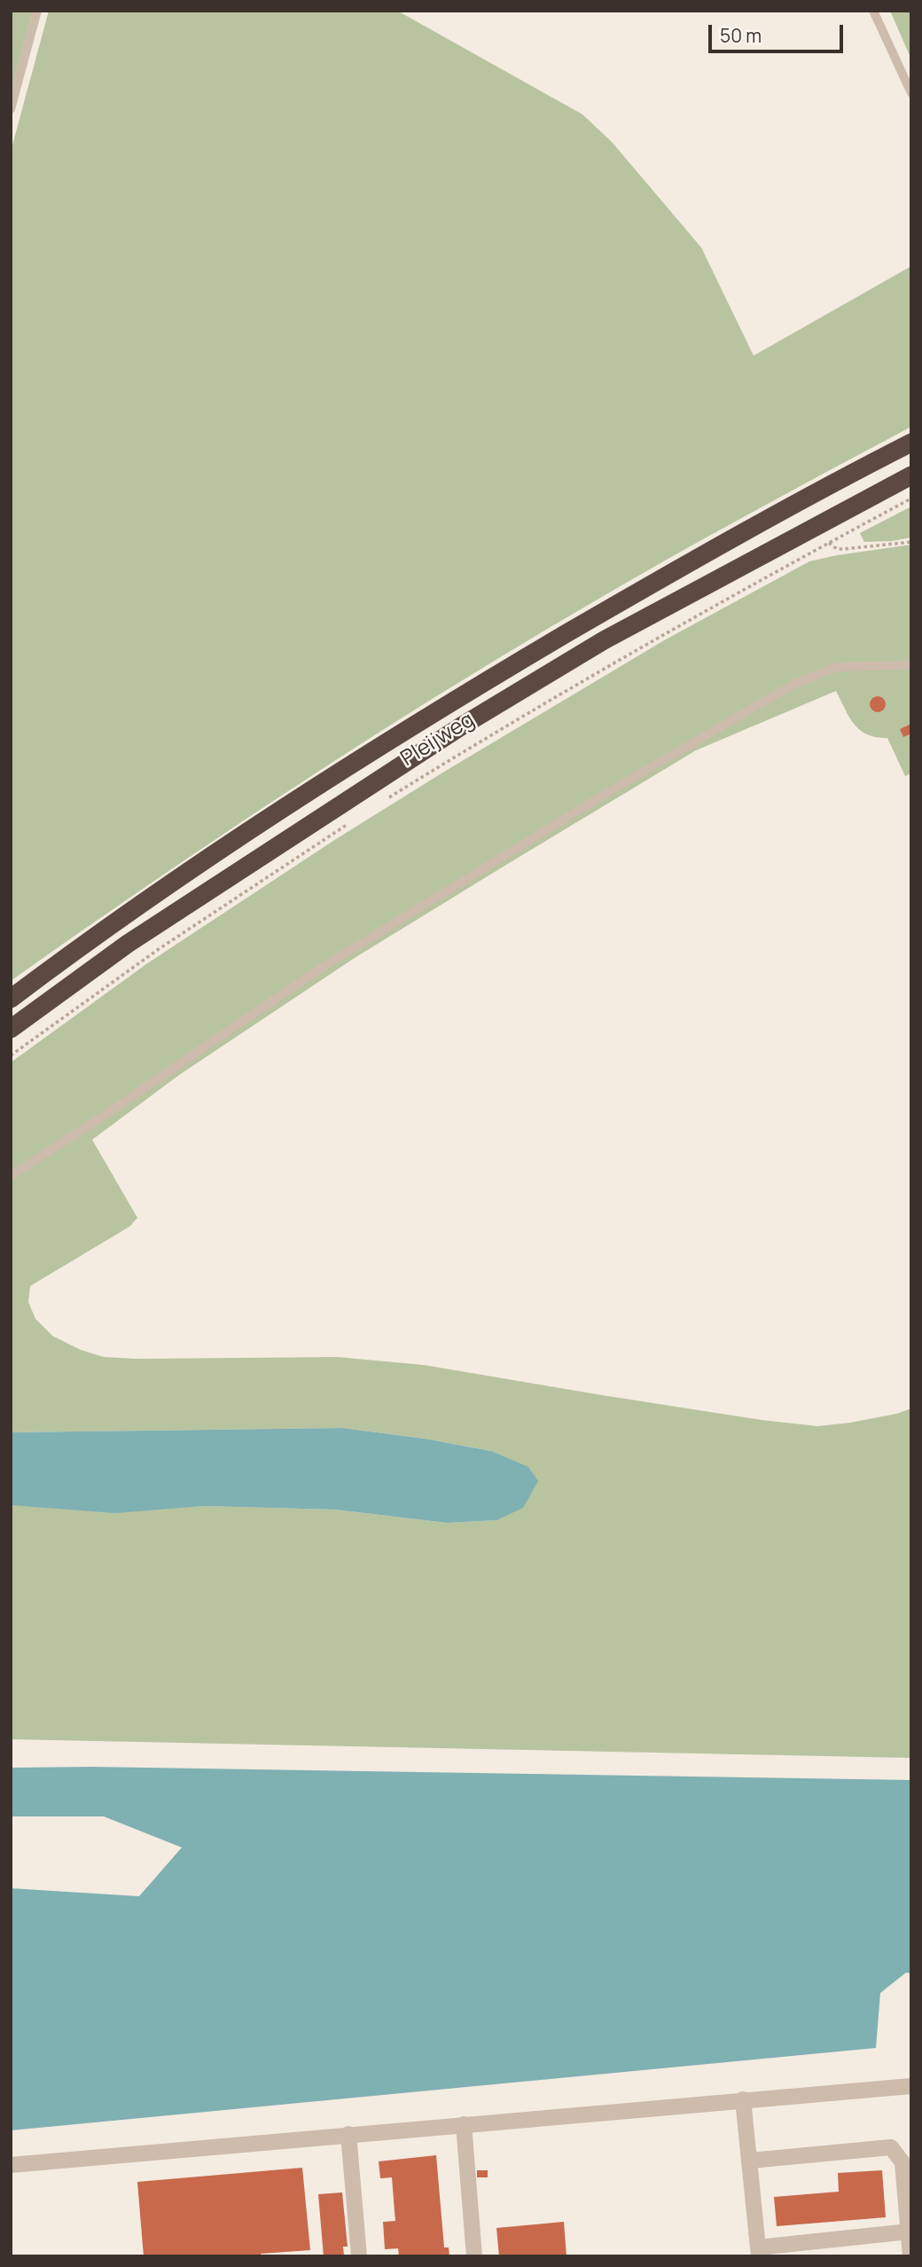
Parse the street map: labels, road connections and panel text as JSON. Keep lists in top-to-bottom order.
{
  "streets": {
    "highway": ["Pleijweg"]
  },
  "scale_bar": "50 m"
}
